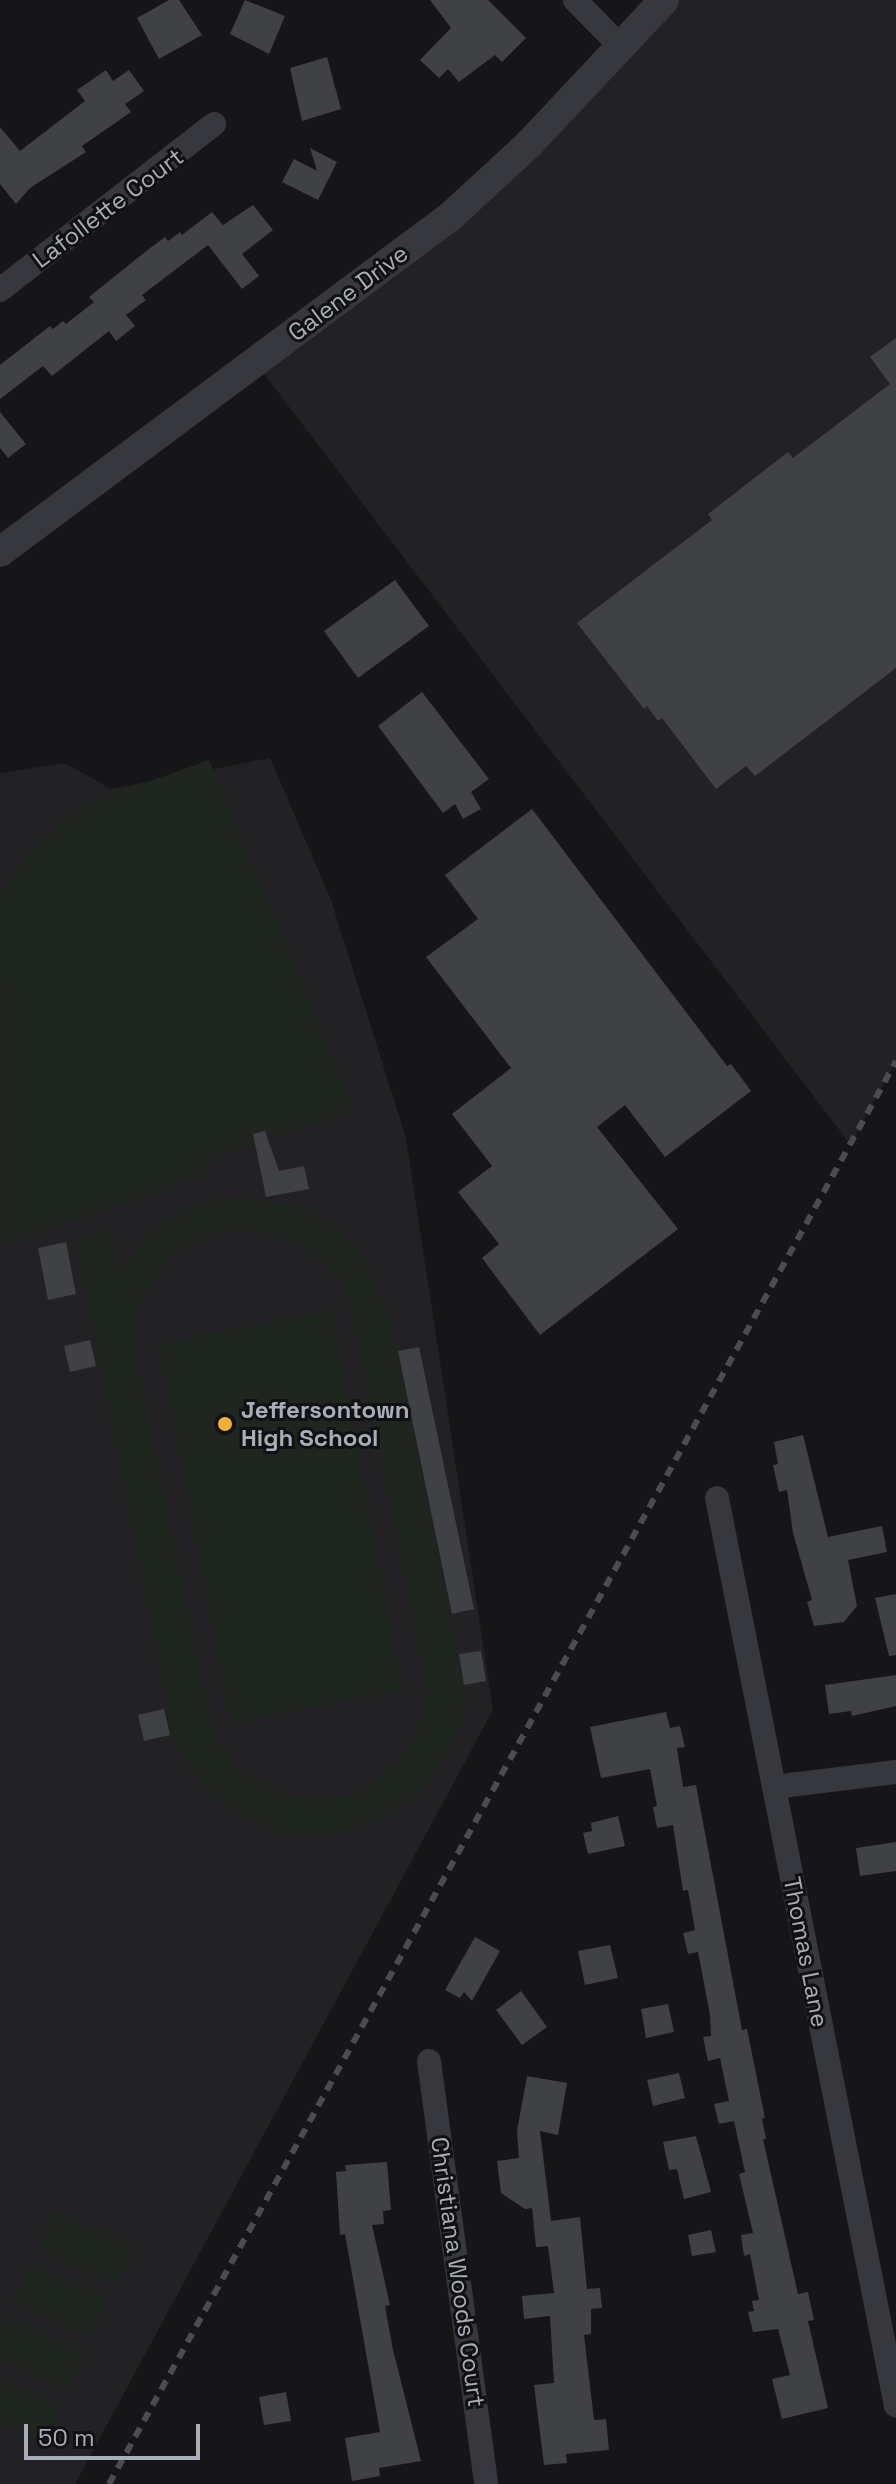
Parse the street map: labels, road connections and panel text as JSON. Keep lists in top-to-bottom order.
{
  "streets": {
    "street": [
      "Lafollette Court",
      "Galene Drive",
      "Thomas Lane",
      "Christiana Woods Court"
    ]
  },
  "places": ["Jeffersontown High School"],
  "scale_bar": "50 m"
}
